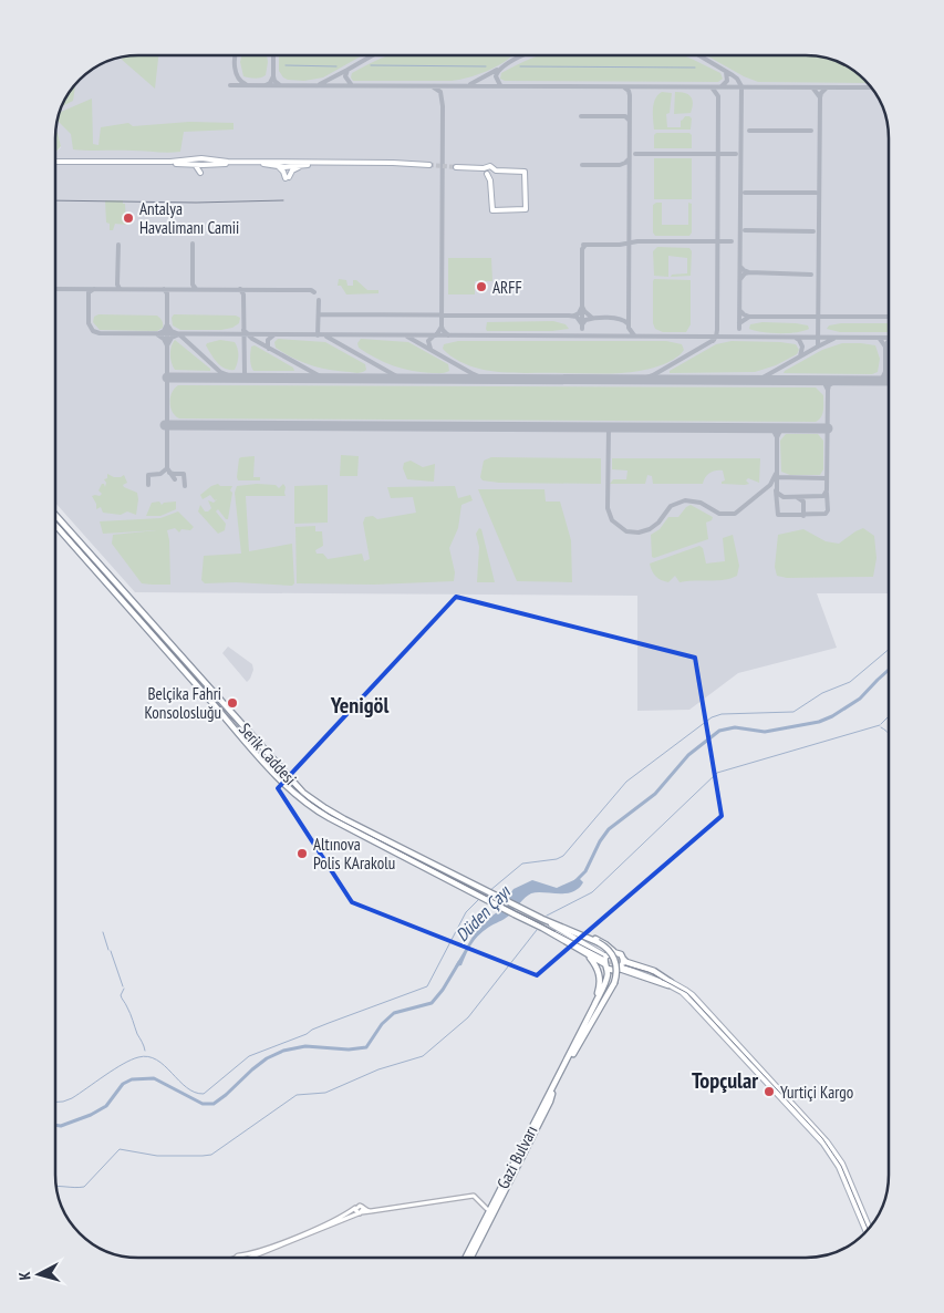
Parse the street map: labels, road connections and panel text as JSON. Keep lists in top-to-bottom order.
{
  "streets": {
    "highway": ["Serik Caddesi", "Gazi Bulvarı"]
  },
  "districts": ["Yenigöl", "Topçular"],
  "water": ["Düden Çayı"],
  "places": [
    "Antalya Havalimanı Camii",
    "ARFF",
    "Belçika Fahri Konsolosluğu",
    "Altınova Polis KArakolu",
    "Yurtiçi Kargo"
  ],
  "north": "left"
}
